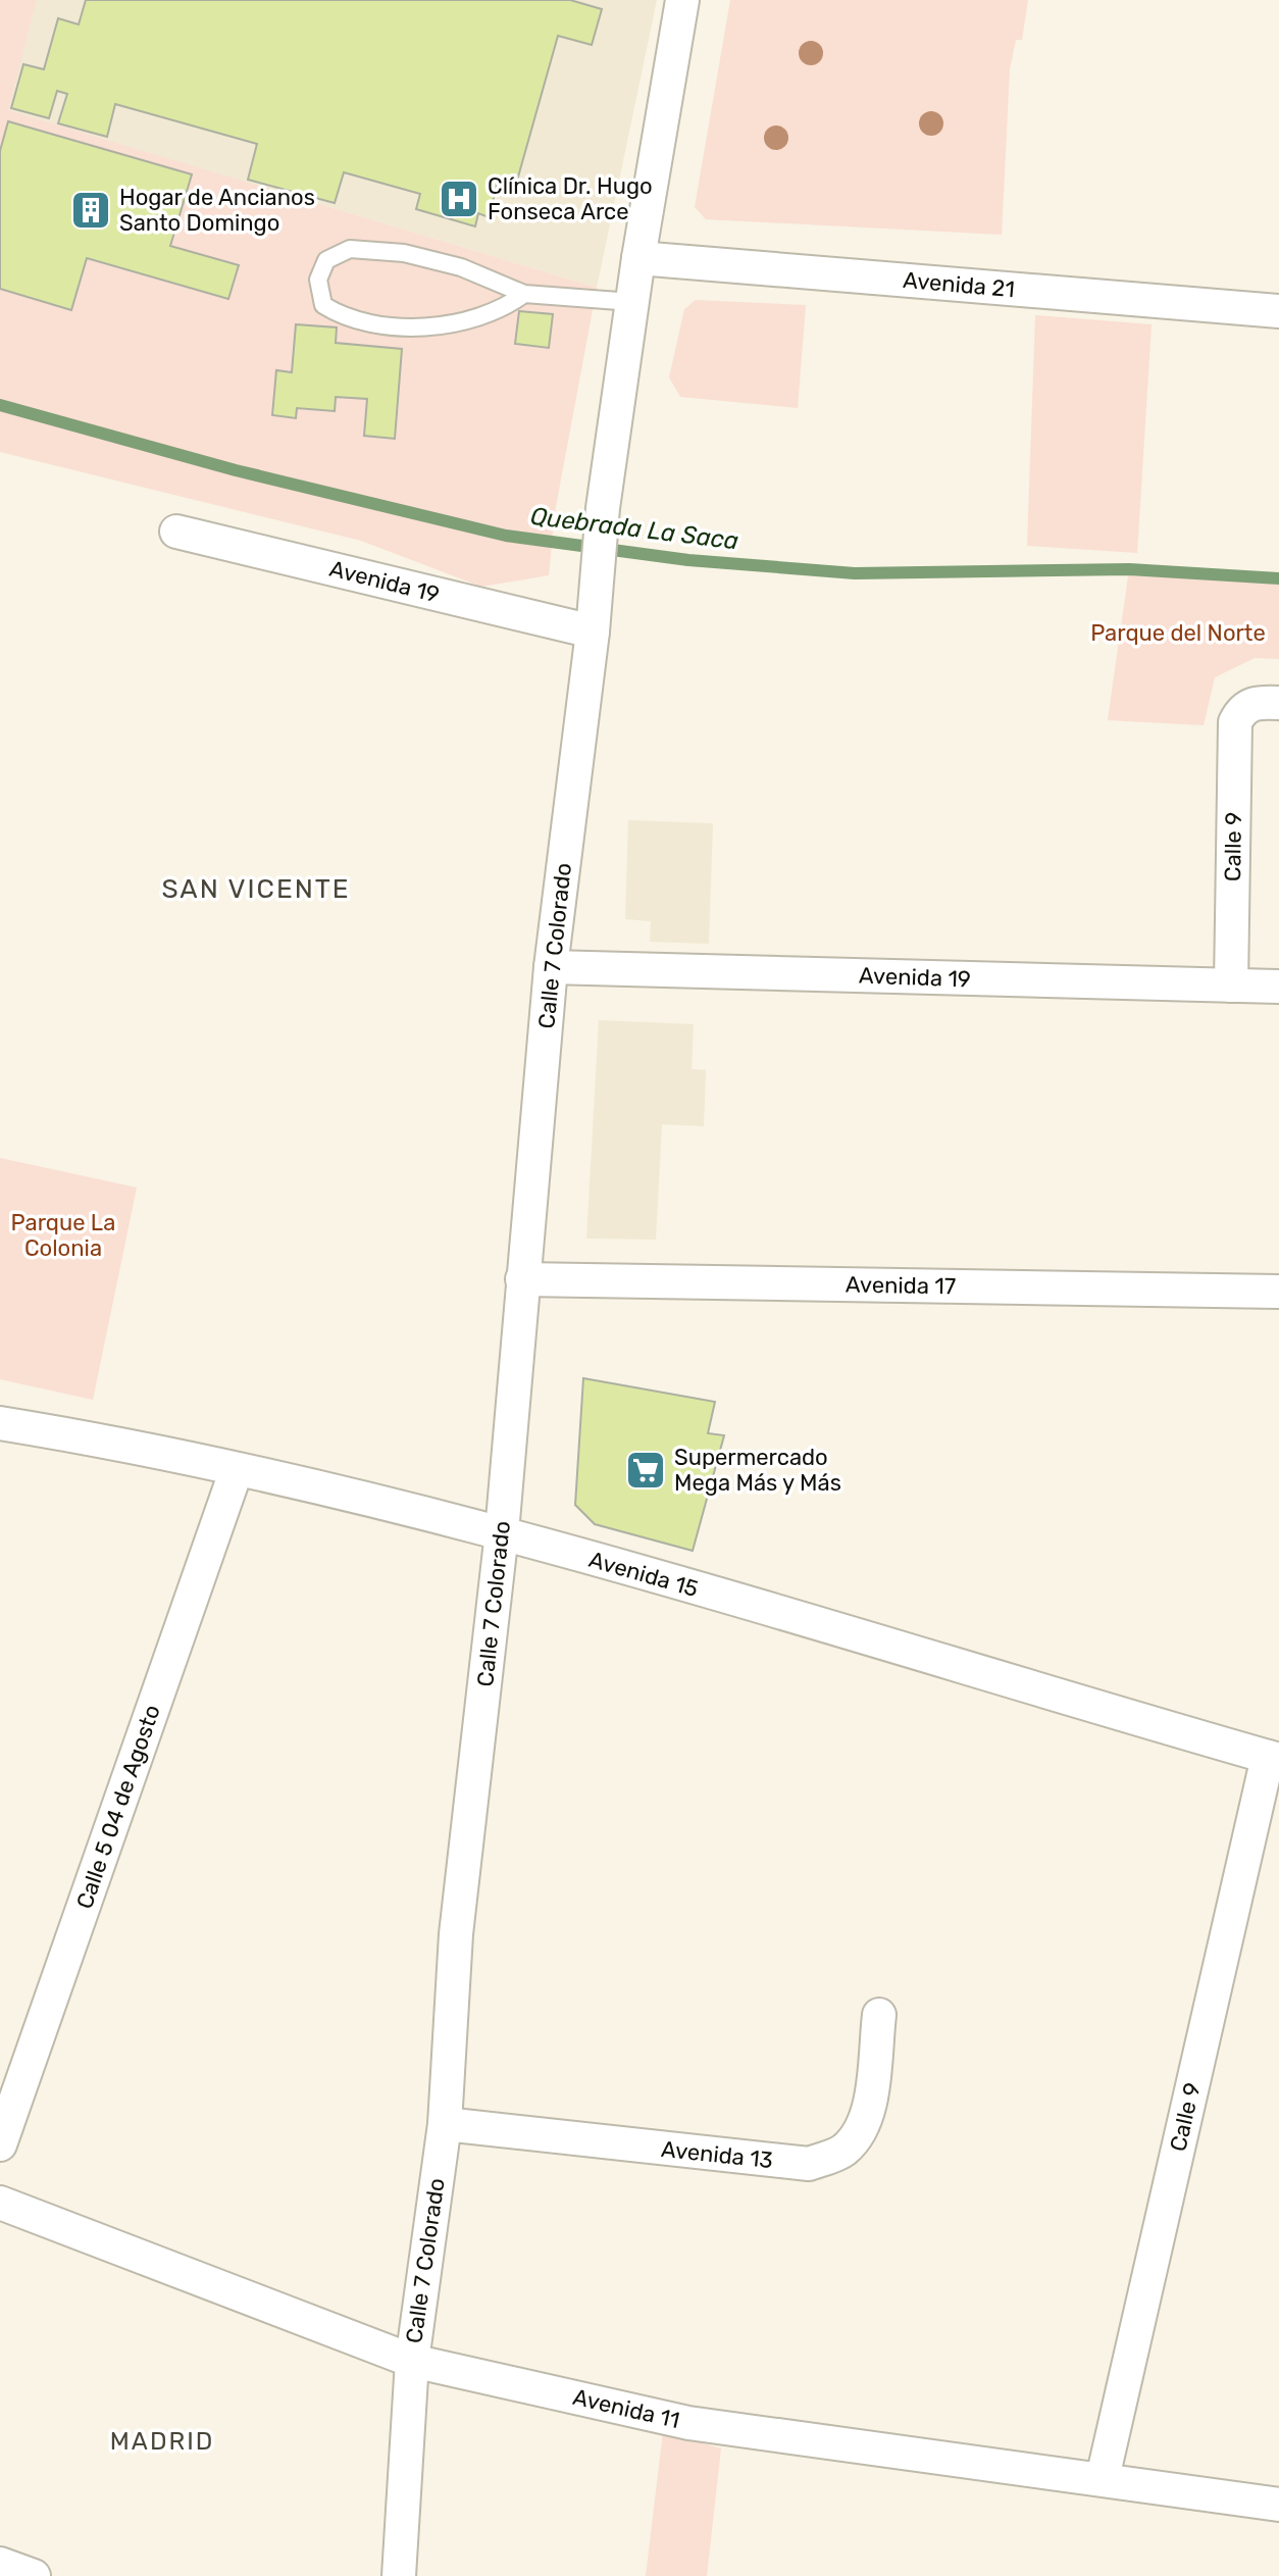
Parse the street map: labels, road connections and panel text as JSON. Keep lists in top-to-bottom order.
{
  "streets": {
    "street": [
      "Avenida 21",
      "Avenida 19",
      "Calle 9",
      "Calle 7 Colorado",
      "Avenida 17",
      "Avenida 15",
      "Calle 5 04 de Agosto",
      "Avenida 13",
      "Avenida 11"
    ]
  },
  "crossings": [
    ["Avenida 19", "Calle 9"],
    ["Avenida 19", "Calle 7 Colorado"],
    ["Calle 9", "Avenida 15"],
    ["Calle 9", "Avenida 11"],
    ["Calle 7 Colorado", "Avenida 17"],
    ["Calle 7 Colorado", "Avenida 15"],
    ["Calle 7 Colorado", "Avenida 13"],
    ["Calle 7 Colorado", "Avenida 11"],
    ["Avenida 15", "Calle 5 04 de Agosto"]
  ],
  "districts": ["SAN VICENTE", "MADRID"],
  "water": ["Quebrada La Saca"],
  "parks": ["Parque del Norte", "Parque La Colonia"],
  "places": {
    "hospital": ["Clínica Dr. Hugo Fonseca Arce"],
    "building": ["Hogar de Ancianos Santo Domingo"],
    "supermarket": ["Supermercado Mega Más y Más"]
  }
}
